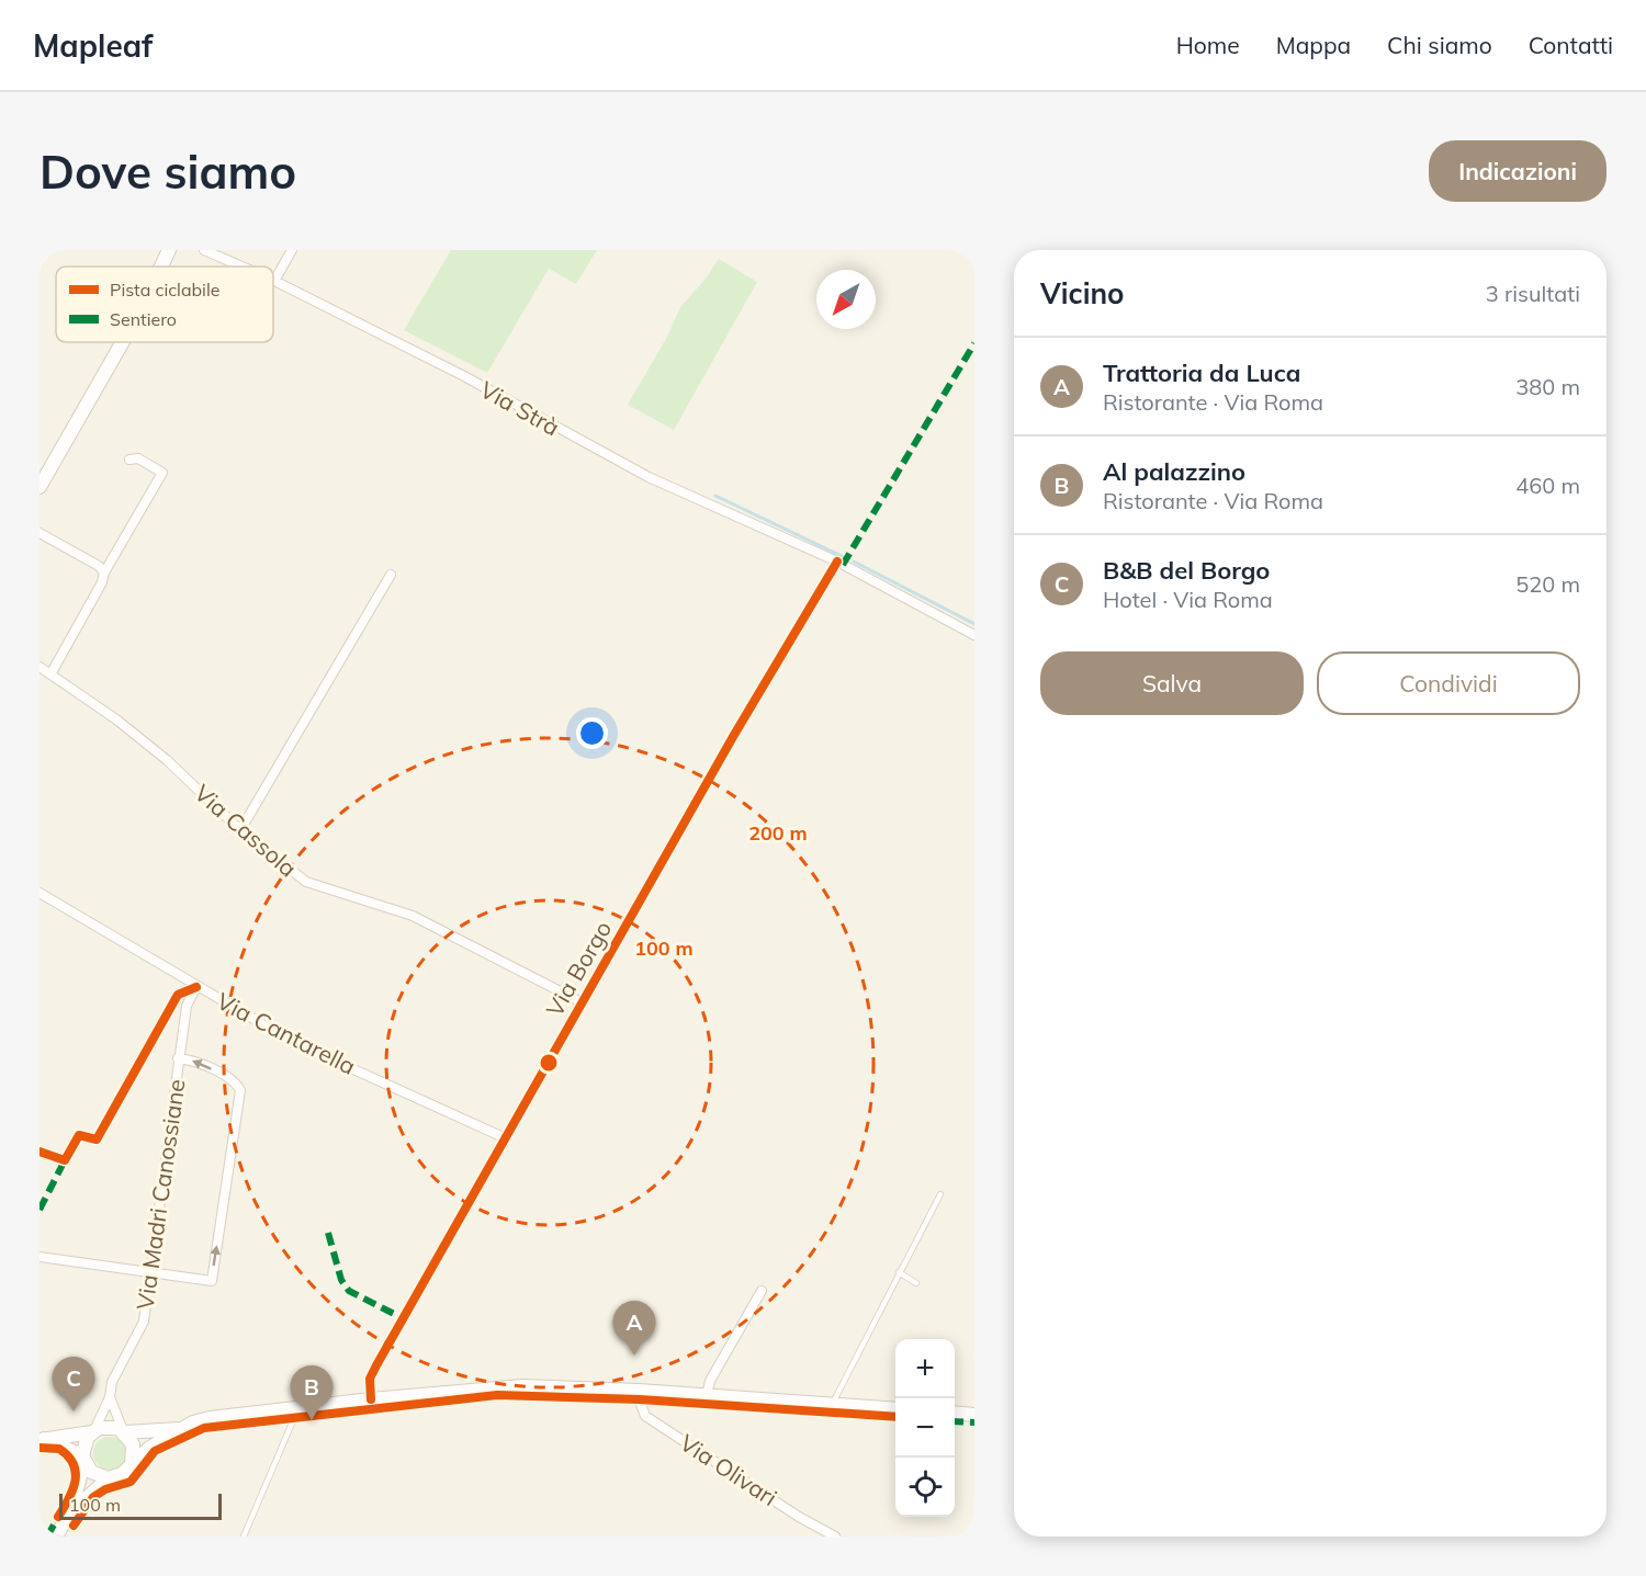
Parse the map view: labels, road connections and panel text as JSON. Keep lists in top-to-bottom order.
{
  "streets": {
    "street": [
      "Via Strà",
      "Via Cassola",
      "Via Borgo",
      "Via Cantarella",
      "Via Madri Canossiane",
      "Via Olivari"
    ]
  },
  "crossings": [
    ["Via Strà", "Via Borgo"],
    ["Via Cassola", "Via Borgo"],
    ["Via Borgo", "Via Cantarella"],
    ["Via Cantarella", "Via Madri Canossiane"]
  ],
  "legend": ["Pista ciclabile", "Sentiero"],
  "scale_bar": "100 m",
  "north": "bottom left",
  "page": {
    "header": "Mapleaf",
    "nav": [
      "Home",
      "Mappa",
      "Chi siamo",
      "Contatti"
    ],
    "buttons": [
      "Indicazioni",
      ["Salva", "Condividi"]
    ],
    "title": "Dove siamo",
    "heading": ["Vicino", "3 risultati"],
    "list": [
      {
        "mark": "A",
        "name": "Trattoria da Luca",
        "note": "Ristorante · Via Roma",
        "value": "380 m"
      },
      {
        "mark": "B",
        "name": "Al palazzino",
        "note": "Ristorante · Via Roma",
        "value": "460 m"
      },
      {
        "mark": "C",
        "name": "B&B del Borgo",
        "note": "Hotel · Via Roma",
        "value": "520 m"
      }
    ],
    "pins": ["A", "C", "B"],
    "map_buttons": ["+", "−"],
    "scale": "100 m"
  },
  "rings": ["200 m", "100 m"]
}
